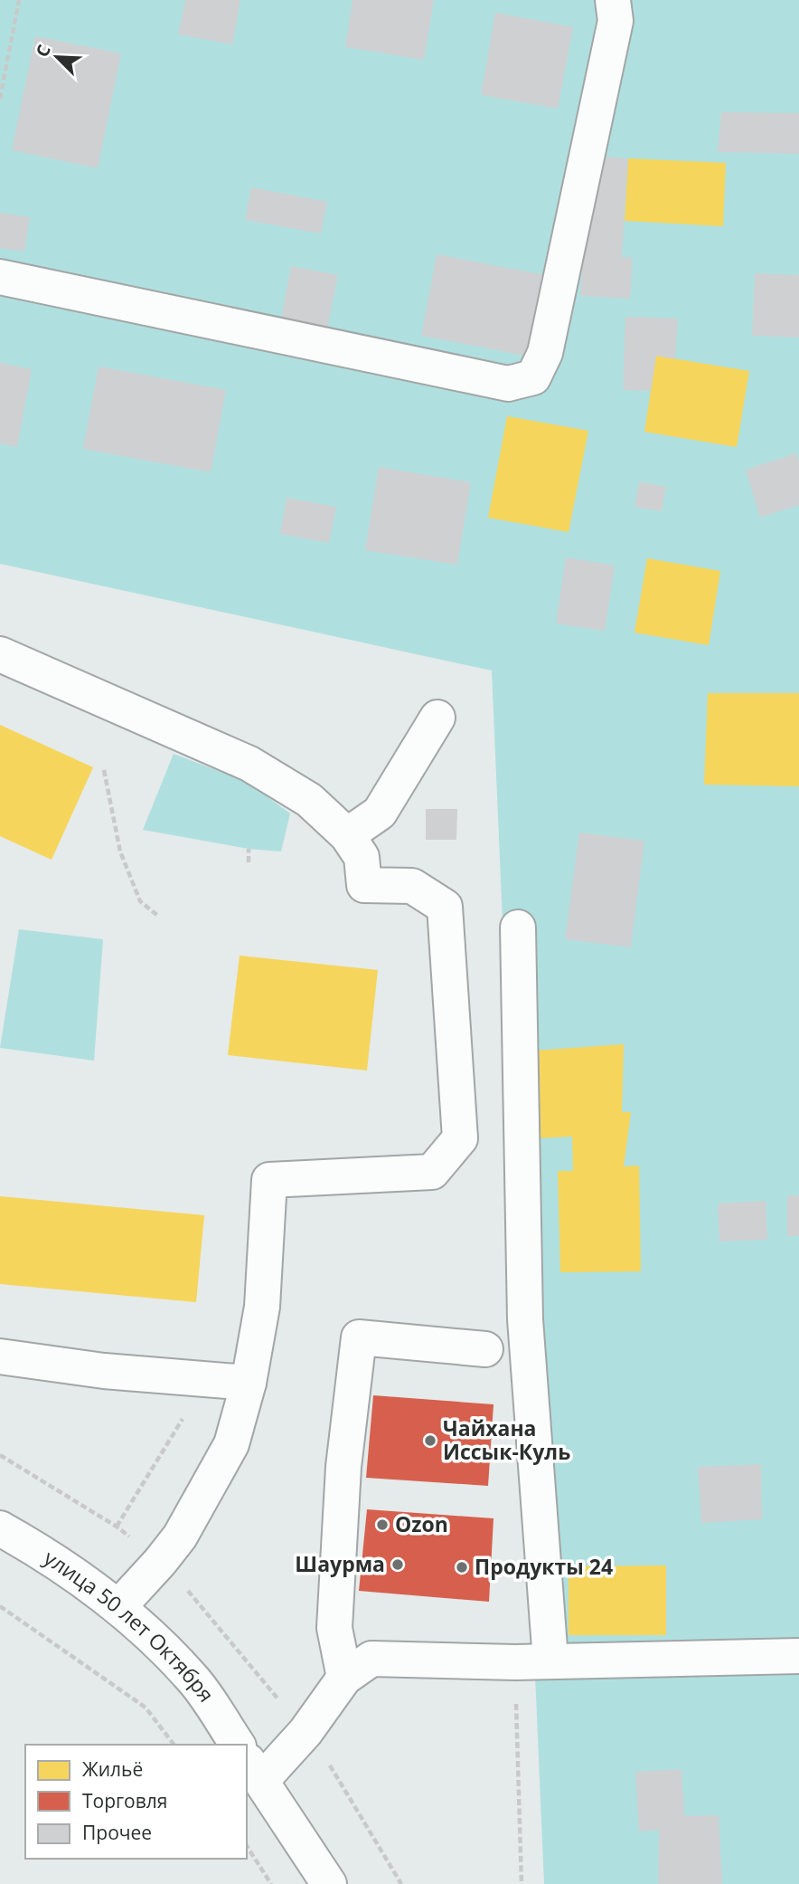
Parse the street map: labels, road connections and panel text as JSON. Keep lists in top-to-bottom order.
{
  "streets": {
    "street": ["улица 50 лет Октября"]
  },
  "places": [
    "Чайхана Иссык-Куль",
    "Ozon",
    "Шаурма",
    "Продукты 24"
  ],
  "legend": ["Жильё", "Торговля", "Прочее"],
  "north": "top left"
}
